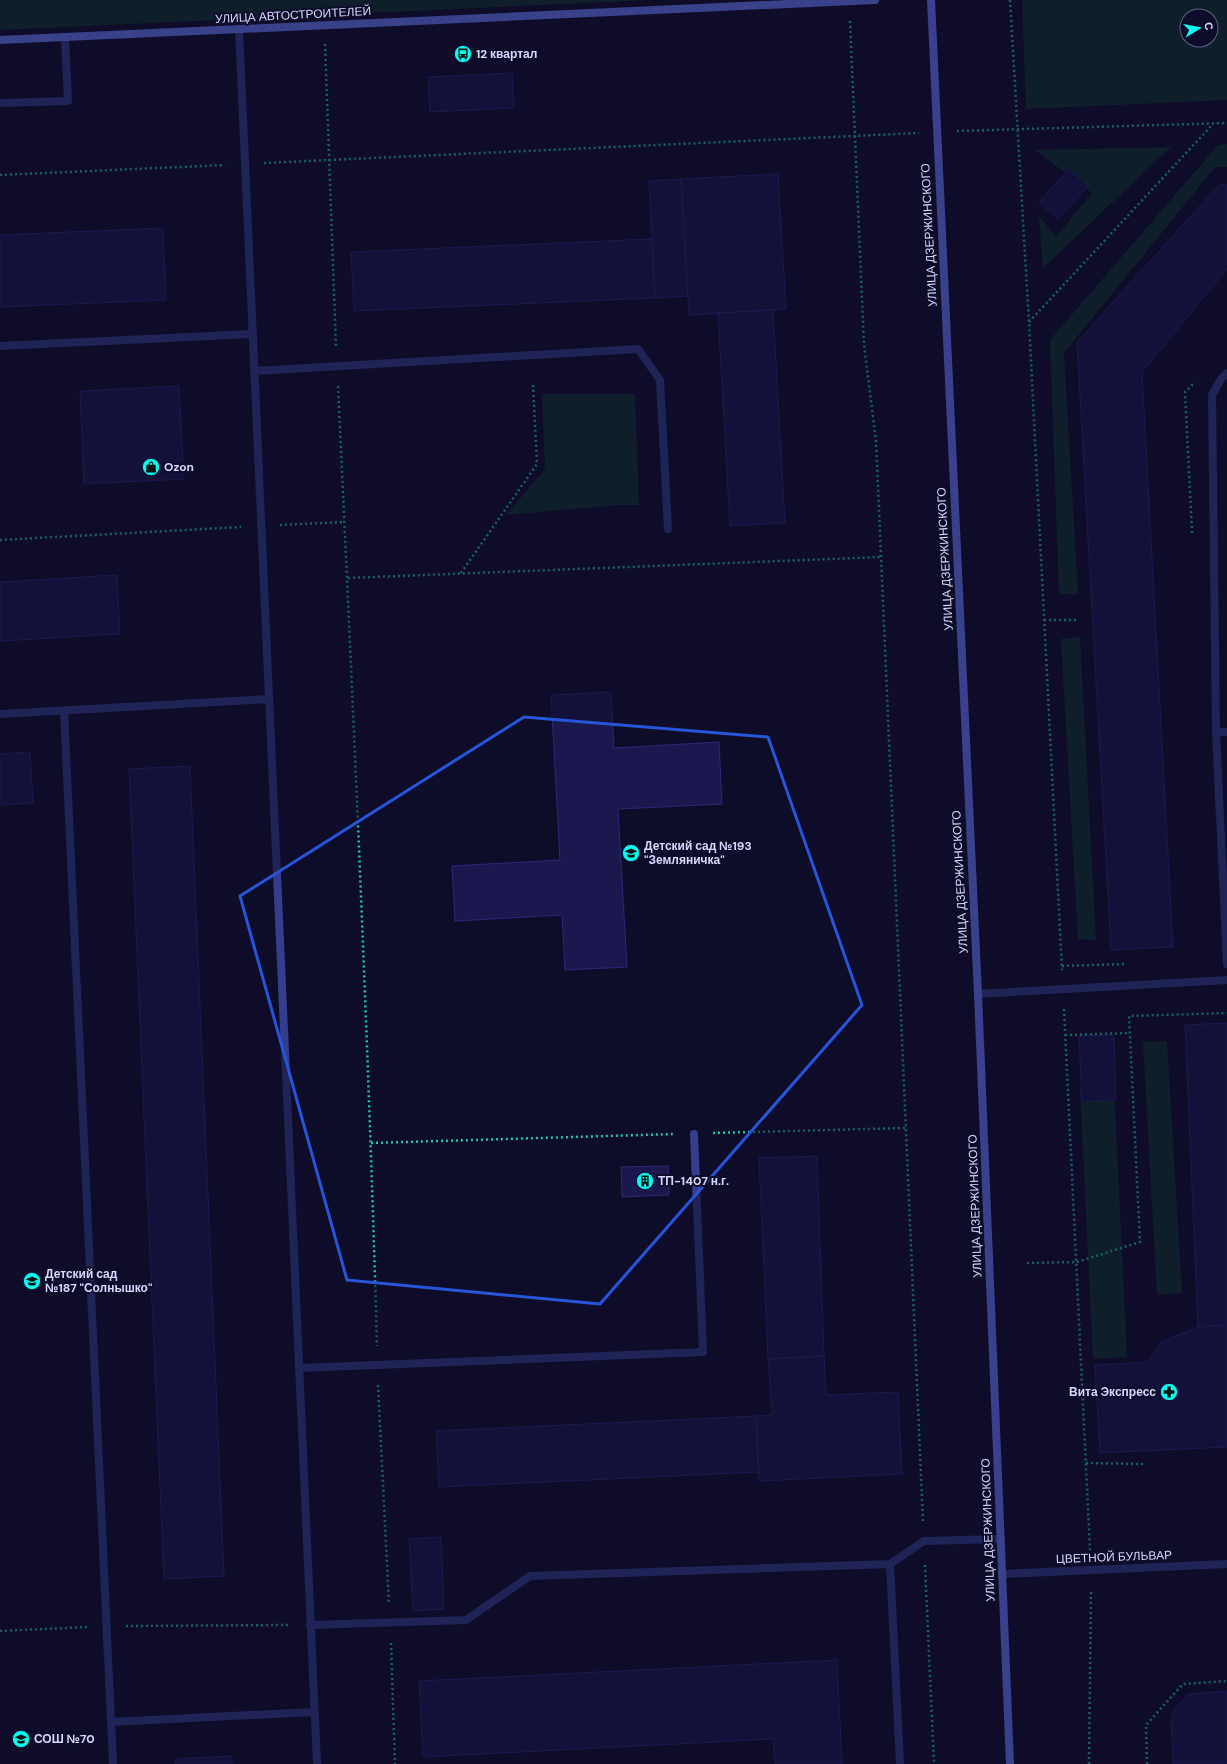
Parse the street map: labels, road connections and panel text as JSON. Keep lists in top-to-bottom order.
{
  "streets": {
    "main road": ["УЛИЦА АВТОСТРОИТЕЛЕЙ", "УЛИЦА ДЗЕРЖИНСКОГО"],
    "street": ["ЦВЕТНОЙ БУЛЬВАР"]
  },
  "crossings": [
    ["УЛИЦА ДЗЕРЖИНСКОГО", "ЦВЕТНОЙ БУЛЬВАР"]
  ],
  "places": {
    "bus stop": ["12 квартал"],
    "shop": ["Ozon"],
    "school or university": ["Детский сад №193 \"Земляничка\"", "Детский сад №187 \"Солнышко\"", "СОШ №70"],
    "building": ["ТП-1407 н.г."],
    "pharmacy": ["Вита Экспресс"]
  },
  "north": "right"
}
